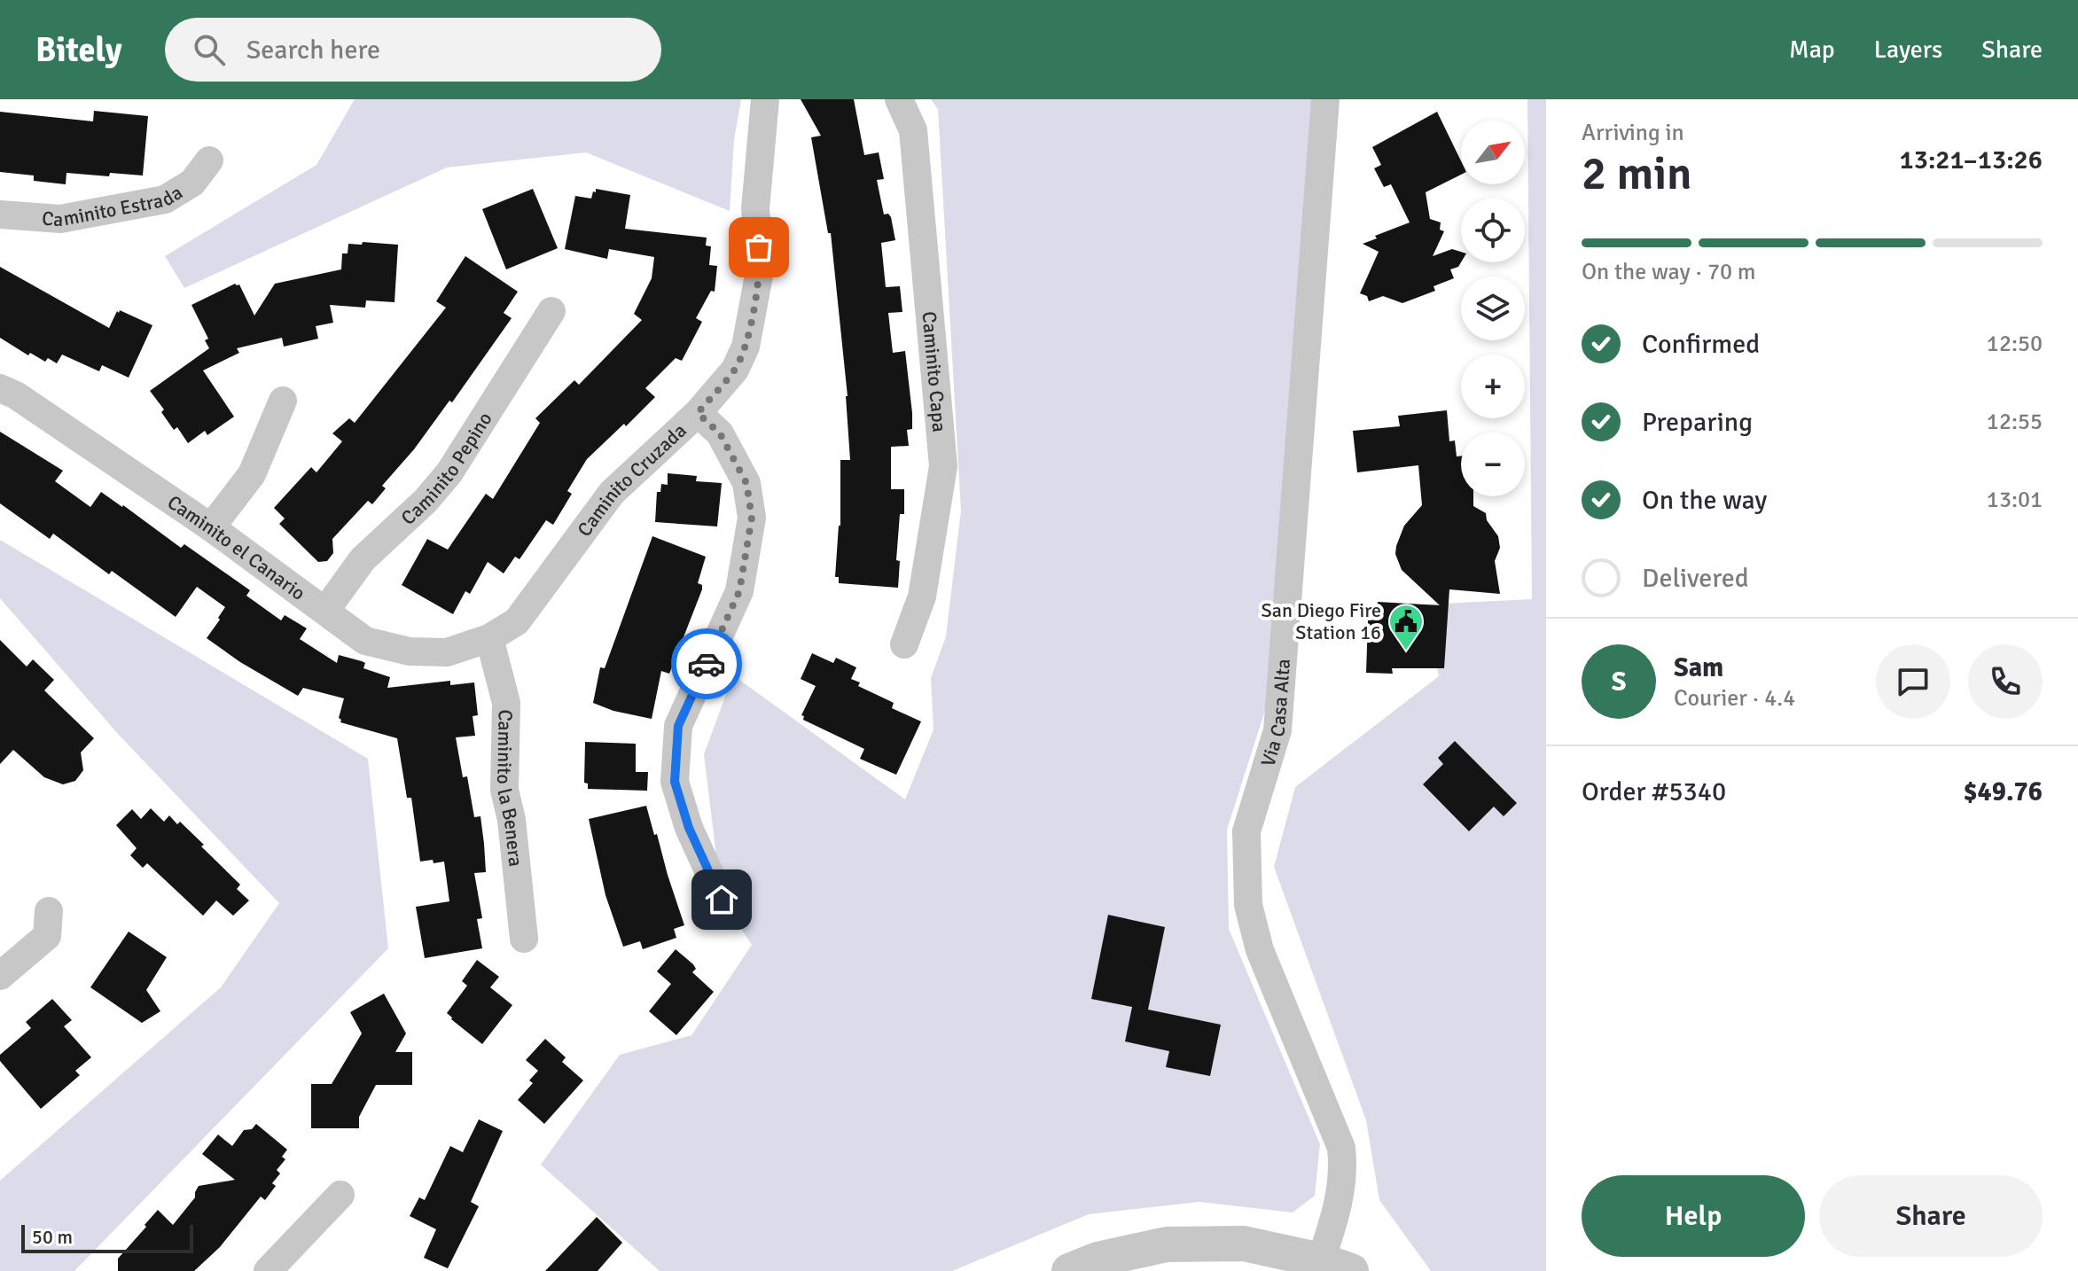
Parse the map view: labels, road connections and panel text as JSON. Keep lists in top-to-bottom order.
{
  "streets": {
    "street": [
      "Caminito Estrada",
      "Caminito Capa",
      "Caminito Pepino",
      "Caminito Cruzada",
      "Caminito el Canario",
      "Via Casa Alta",
      "Caminito la Benera"
    ]
  },
  "crossings": [
    ["Caminito Pepino", "Caminito el Canario"],
    ["Caminito Cruzada", "Caminito el Canario"],
    ["Caminito Cruzada", "Caminito la Benera"],
    ["Caminito el Canario", "Caminito la Benera"]
  ],
  "places": {
    "public building": ["San Diego Fire Station 16"]
  },
  "scale_bar": "50 m",
  "north": "top right",
  "page": {
    "header": "Bitely",
    "search": "Search here",
    "nav": ["Map", "Layers", "Share"],
    "heading": ["2 min", "Arriving in", "13:21–13:26"],
    "panel": [
      "Sam",
      "Courier · 4.4",
      "Order #5340",
      "$49.76"
    ],
    "map_buttons": ["+", "−"],
    "bar": "On the way · 70 m",
    "list": [
      ["Confirmed", "12:50"],
      ["Preparing", "12:55"],
      ["On the way", "13:01"],
      "Delivered"
    ],
    "round": "S",
    "buttons": ["Help", "Share"],
    "scale": "50 m"
  }
}
